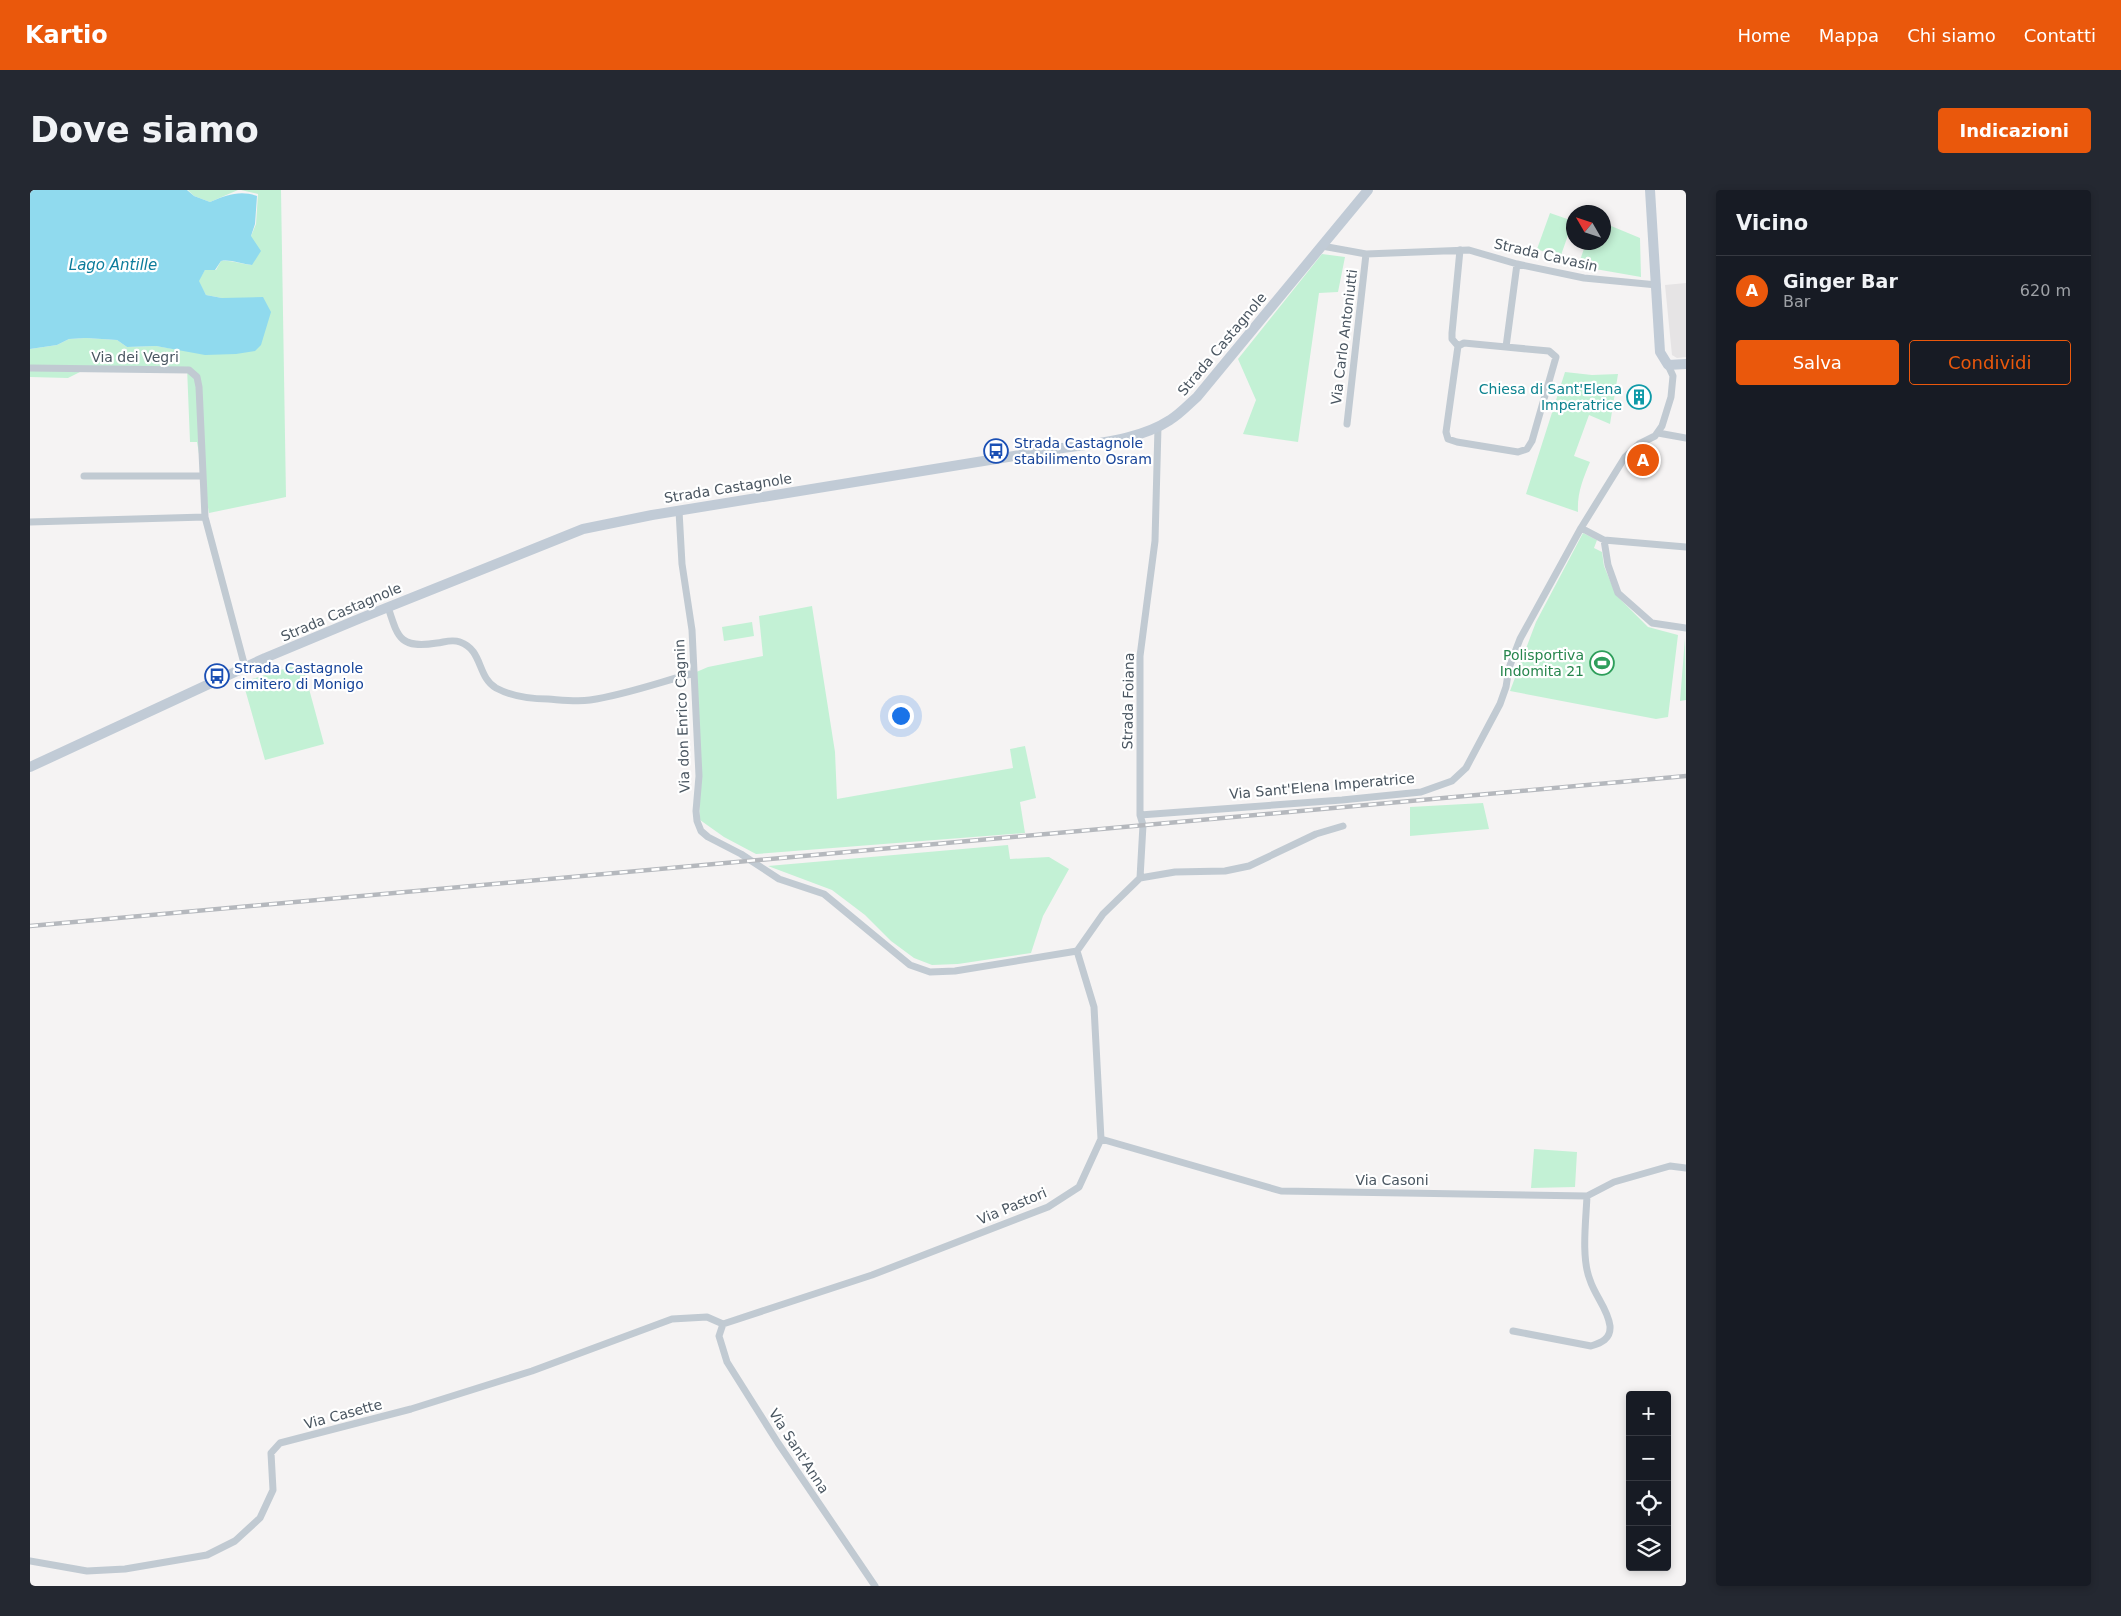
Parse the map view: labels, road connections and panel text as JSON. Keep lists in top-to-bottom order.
{
  "streets": {
    "main road": ["Strada Castagnole"],
    "street": [
      "Strada Cavasin",
      "Via Carlo Antoniutti",
      "Via dei Vegri",
      "Strada Foiana",
      "Via don Enrico Cagnin",
      "Via Sant'Elena Imperatrice",
      "Via Casoni",
      "Via Pastori",
      "Via Casette",
      "Via Sant'Anna"
    ]
  },
  "crossings": [
    ["Strada Cavasin", "Via Carlo Antoniutti"],
    ["Strada Cavasin", "Strada Castagnole"],
    ["Strada Castagnole", "Via dei Vegri"],
    ["Strada Castagnole", "Strada Foiana"],
    ["Strada Castagnole", "Via don Enrico Cagnin"],
    ["Strada Foiana", "Via Sant'Elena Imperatrice"],
    ["Via don Enrico Cagnin", "Via Pastori"],
    ["Via Casoni", "Via Pastori"],
    ["Via Pastori", "Via Casette"],
    ["Via Pastori", "Via Sant'Anna"],
    ["Via Casette", "Via Sant'Anna"]
  ],
  "water": ["Lago Antille"],
  "places": {
    "building": ["Chiesa di Sant'Elena Imperatrice"],
    "bus stop": ["Strada Castagnole stabilimento Osram", "Strada Castagnole cimitero di Monigo"],
    "sports": ["Polisportiva Indomita 21"]
  },
  "north": "top left",
  "page": {
    "header": "Kartio",
    "nav": [
      "Home",
      "Mappa",
      "Chi siamo",
      "Contatti"
    ],
    "buttons": [
      "Indicazioni",
      ["Salva", "Condividi"]
    ],
    "title": "Dove siamo",
    "heading": "Vicino",
    "list": [
      {
        "mark": "A",
        "name": "Ginger Bar",
        "note": "Bar",
        "value": "620 m"
      }
    ],
    "pins": "A",
    "map_buttons": ["+", "−"]
  }
}
